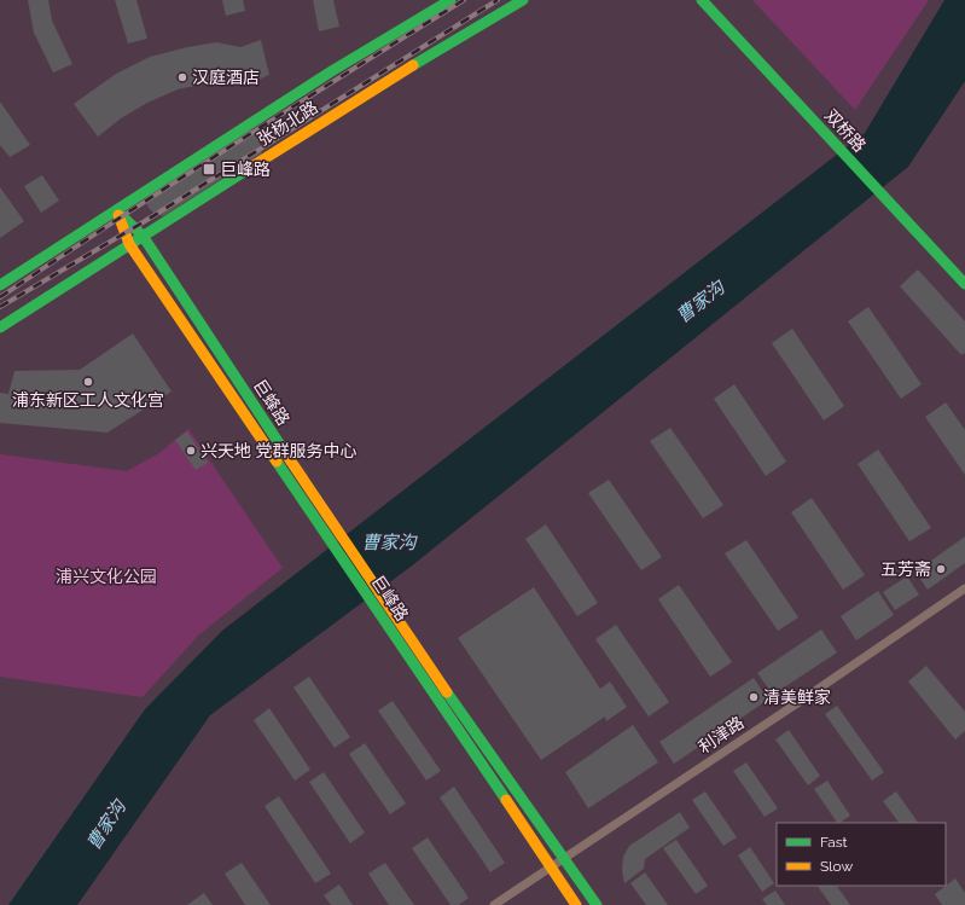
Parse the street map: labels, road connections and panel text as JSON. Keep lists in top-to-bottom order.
{
  "streets": {
    "main road": [
      "张杨北路",
      "双桥路",
      "巨蜂路",
      "巨峰路"
    ],
    "street": ["利津路"]
  },
  "crossings": [
    ["张杨北路", "巨蜂路"],
    ["张杨北路", "巨峰路"],
    ["巨蜂路", "巨峰路"],
    ["巨峰路", "利津路"]
  ],
  "water": ["曹家沟"],
  "parks": ["浦兴文化公园"],
  "places": {
    "other": [
      "汉庭酒店",
      "浦东新区工人文化宫",
      "兴天地 党群服务中心",
      "五芳斋",
      "清美鲜家"
    ],
    "transit": ["巨峰路"]
  },
  "legend": ["Fast", "Slow"]
}
